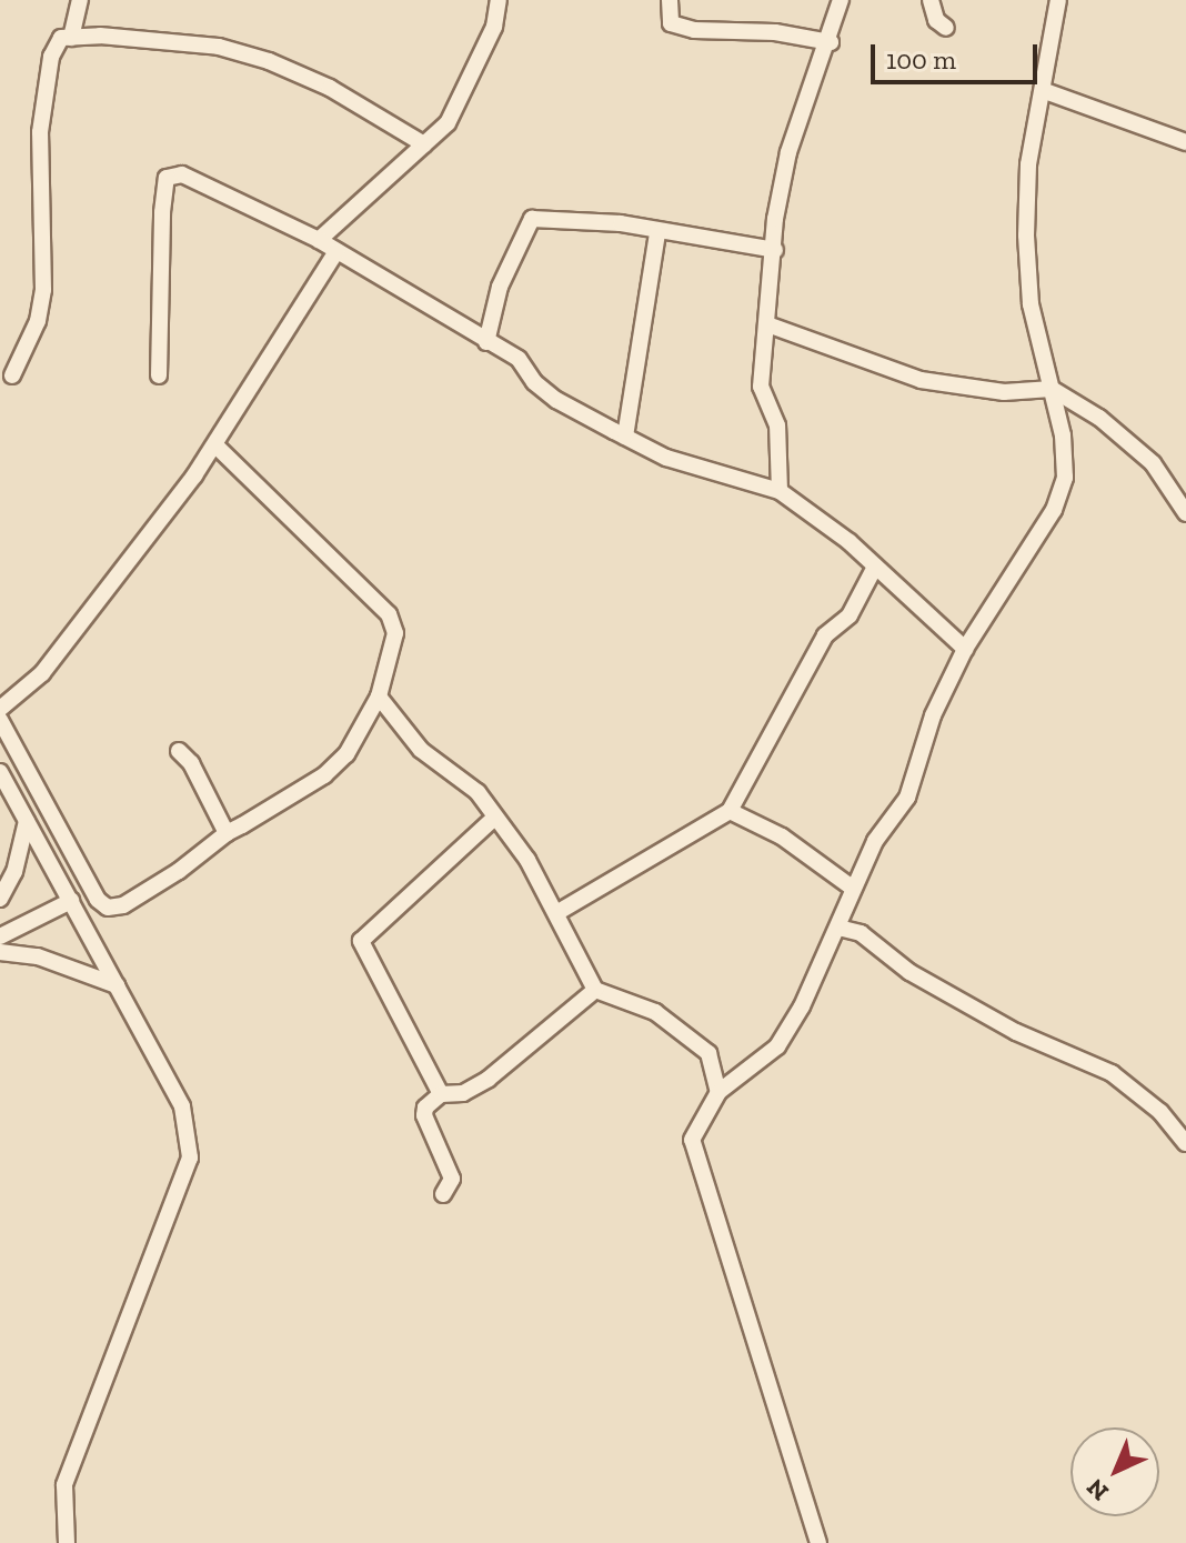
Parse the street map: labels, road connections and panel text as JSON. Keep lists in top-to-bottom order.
{
  "scale_bar": "100 m",
  "north": "bottom left"
}
